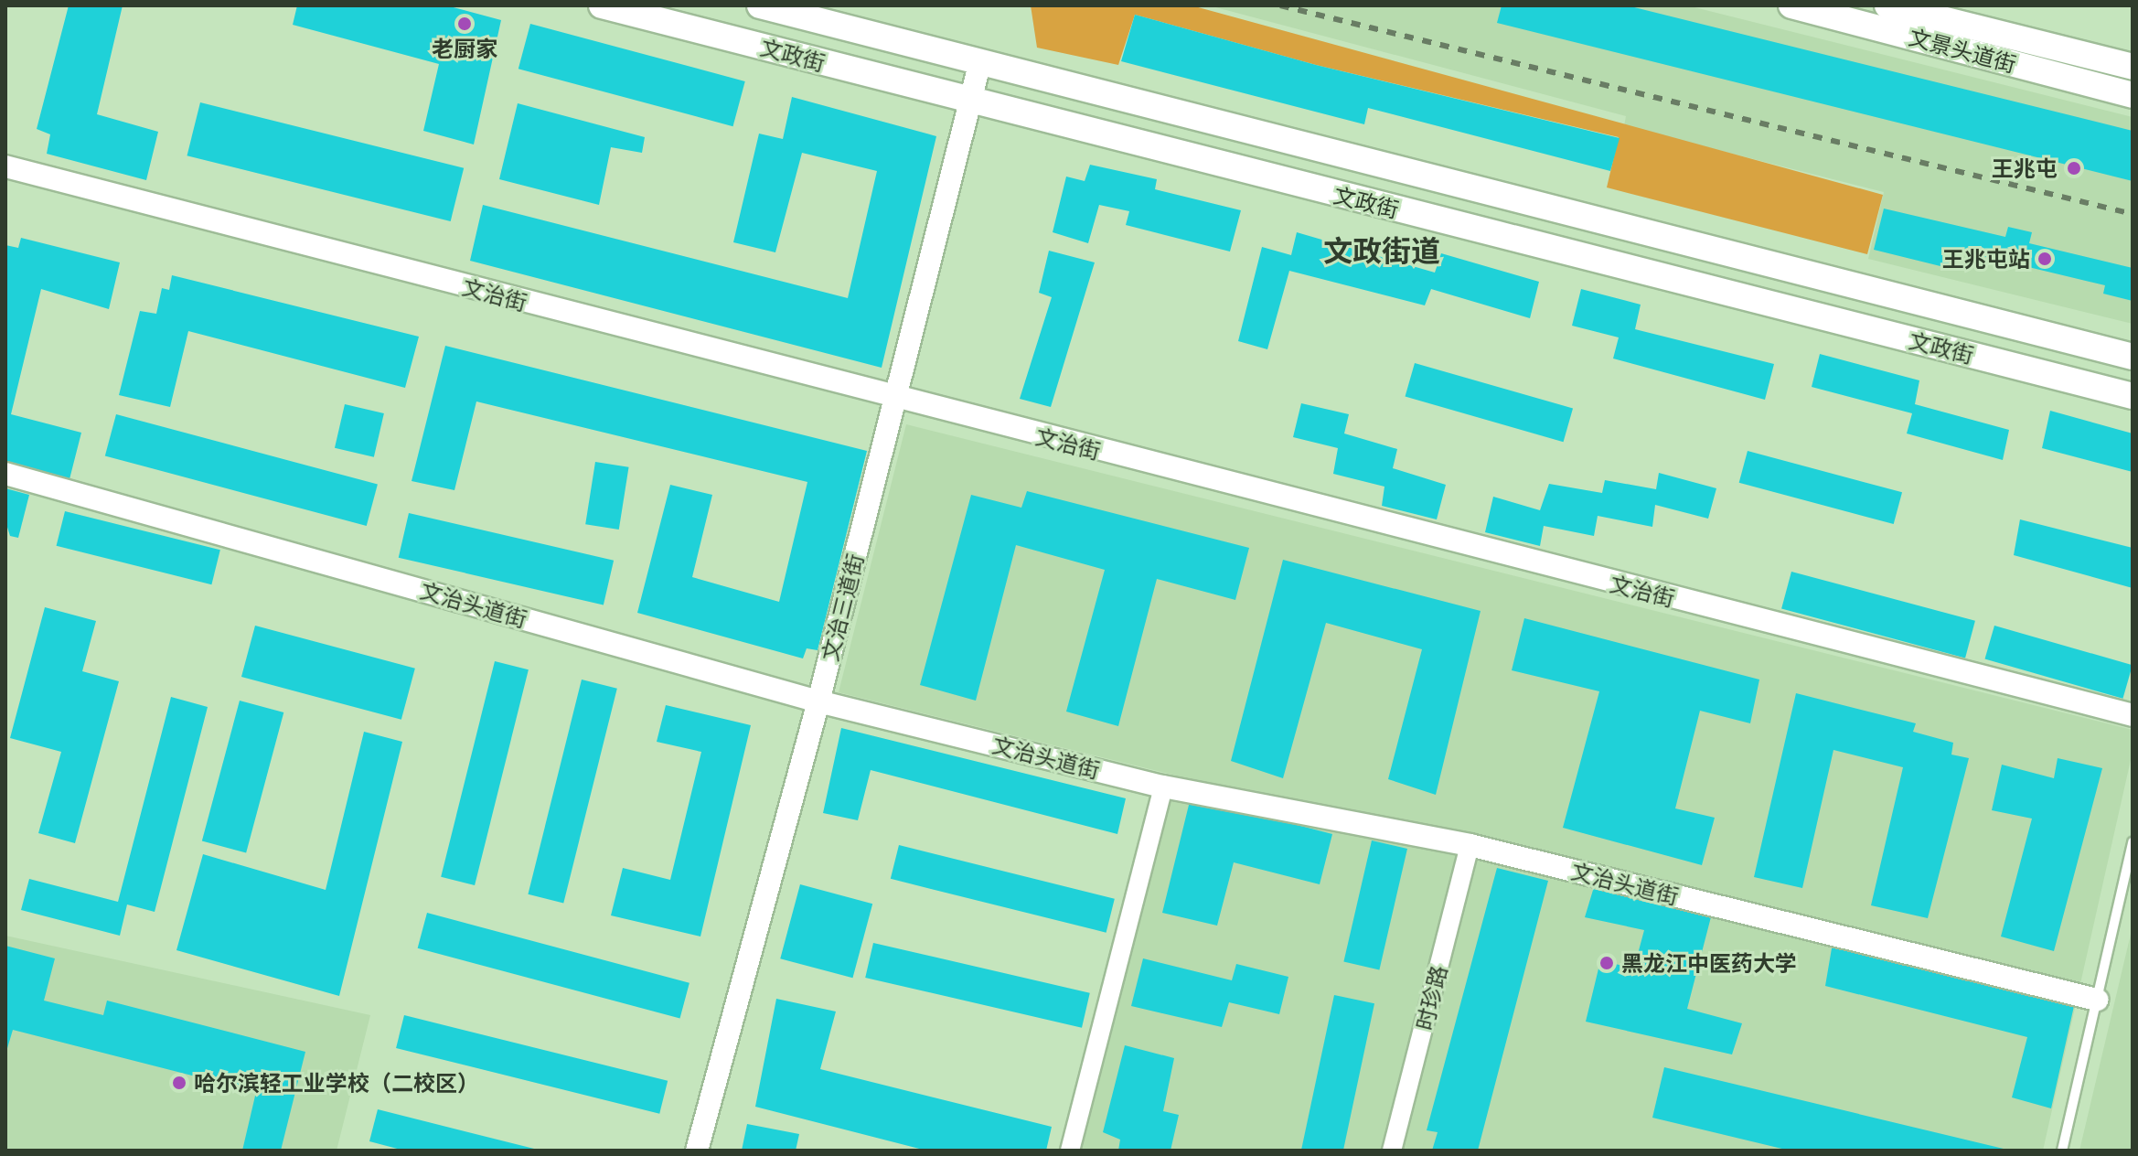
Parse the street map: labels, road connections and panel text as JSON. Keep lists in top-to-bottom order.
{
  "streets": {
    "main road": ["文景头道街", "文政街"],
    "street": [
      "文治街",
      "文治头道街",
      "文治三道街",
      "时珍路"
    ]
  },
  "crossings": [
    ["文政街", "文治三道街"],
    ["文治街", "文治三道街"],
    ["文治头道街", "文治三道街"],
    ["文治头道街", "时珍路"]
  ],
  "districts": ["文政街道"],
  "places": [
    "老厨家",
    "王兆屯",
    "王兆屯站",
    "黑龙江中医药大学",
    "哈尔滨轻工业学校（二校区）"
  ]
}
